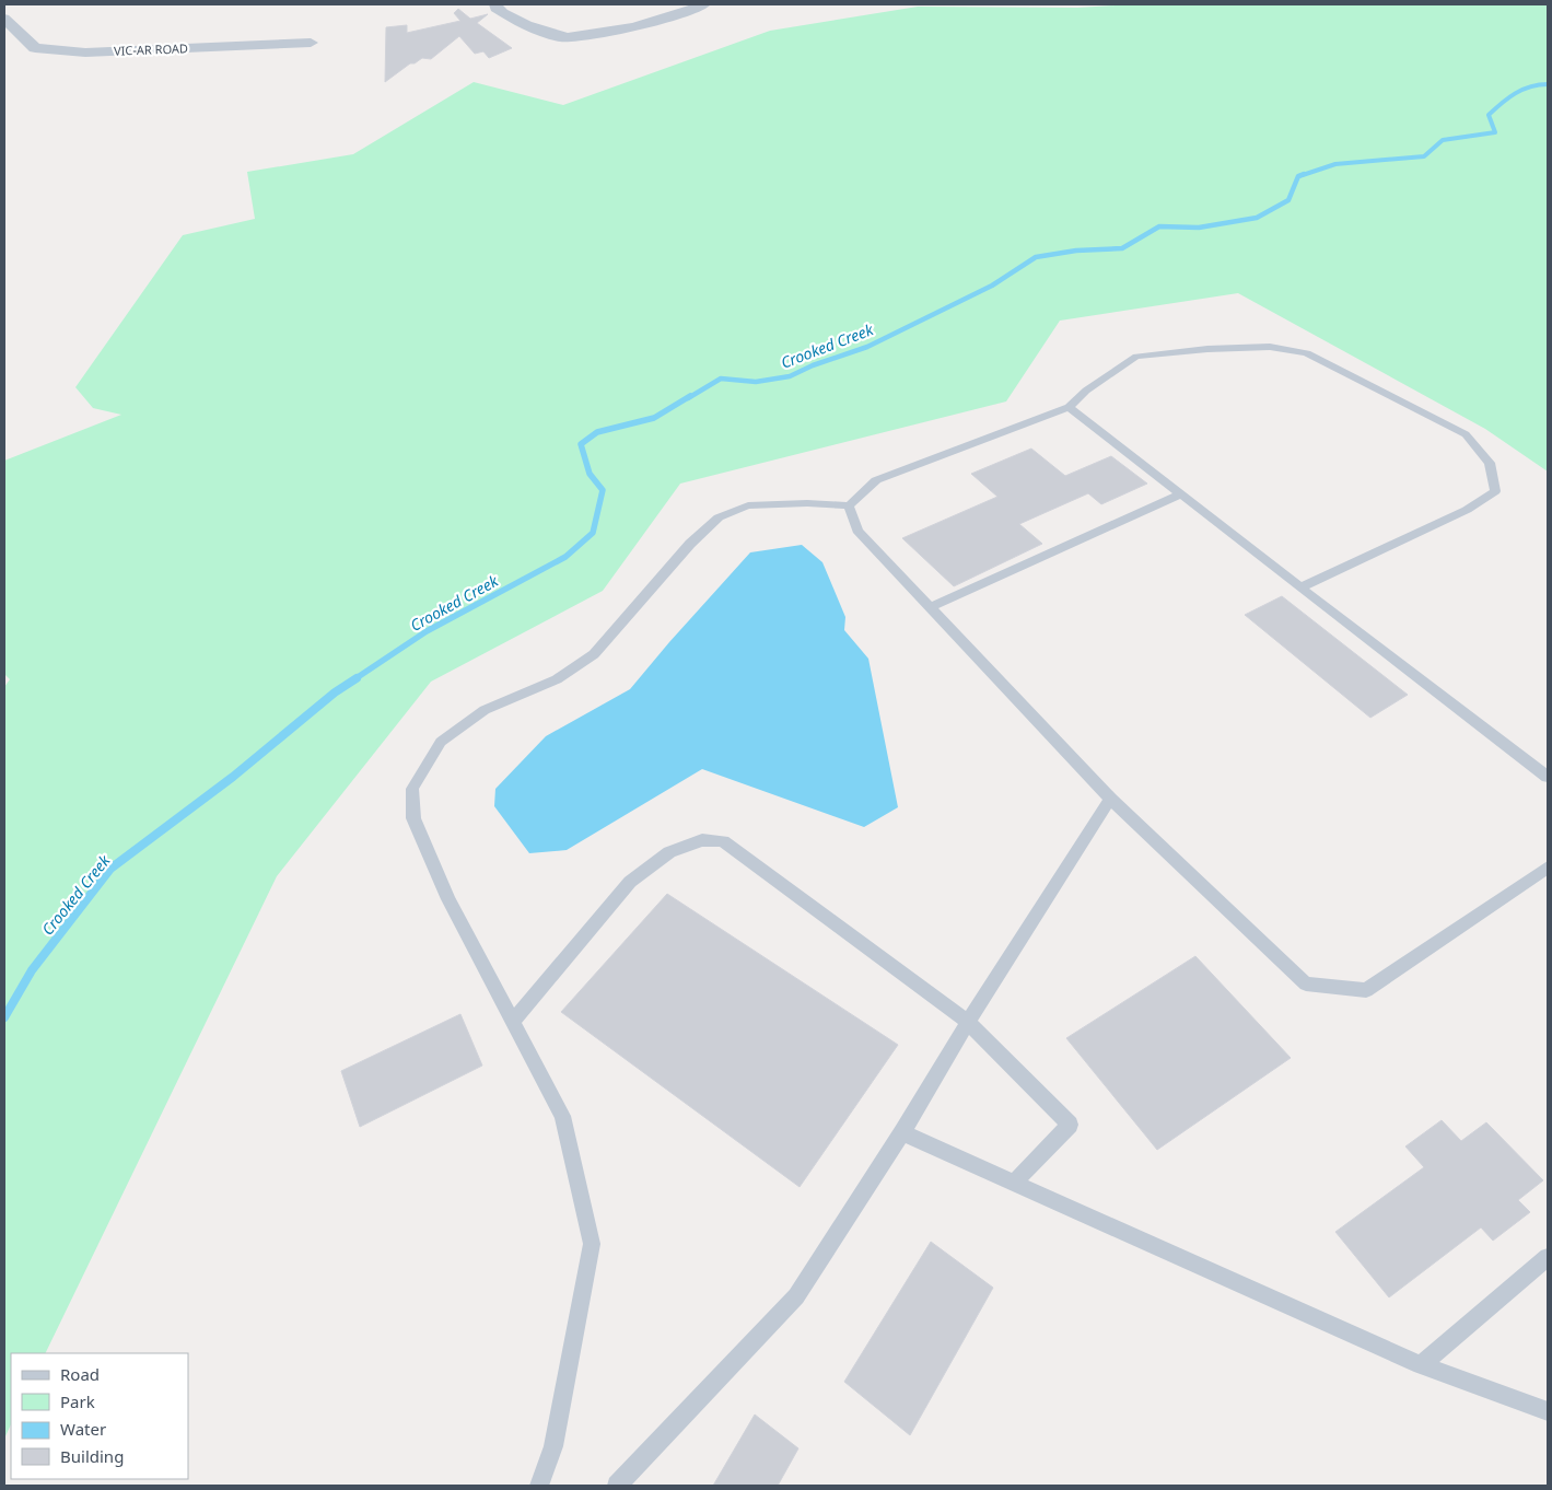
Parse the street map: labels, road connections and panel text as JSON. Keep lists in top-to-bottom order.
{
  "streets": {
    "street": ["VIC-AR ROAD"]
  },
  "water": ["Crooked Creek"],
  "legend": [
    "Road",
    "Park",
    "Water",
    "Building"
  ]
}
